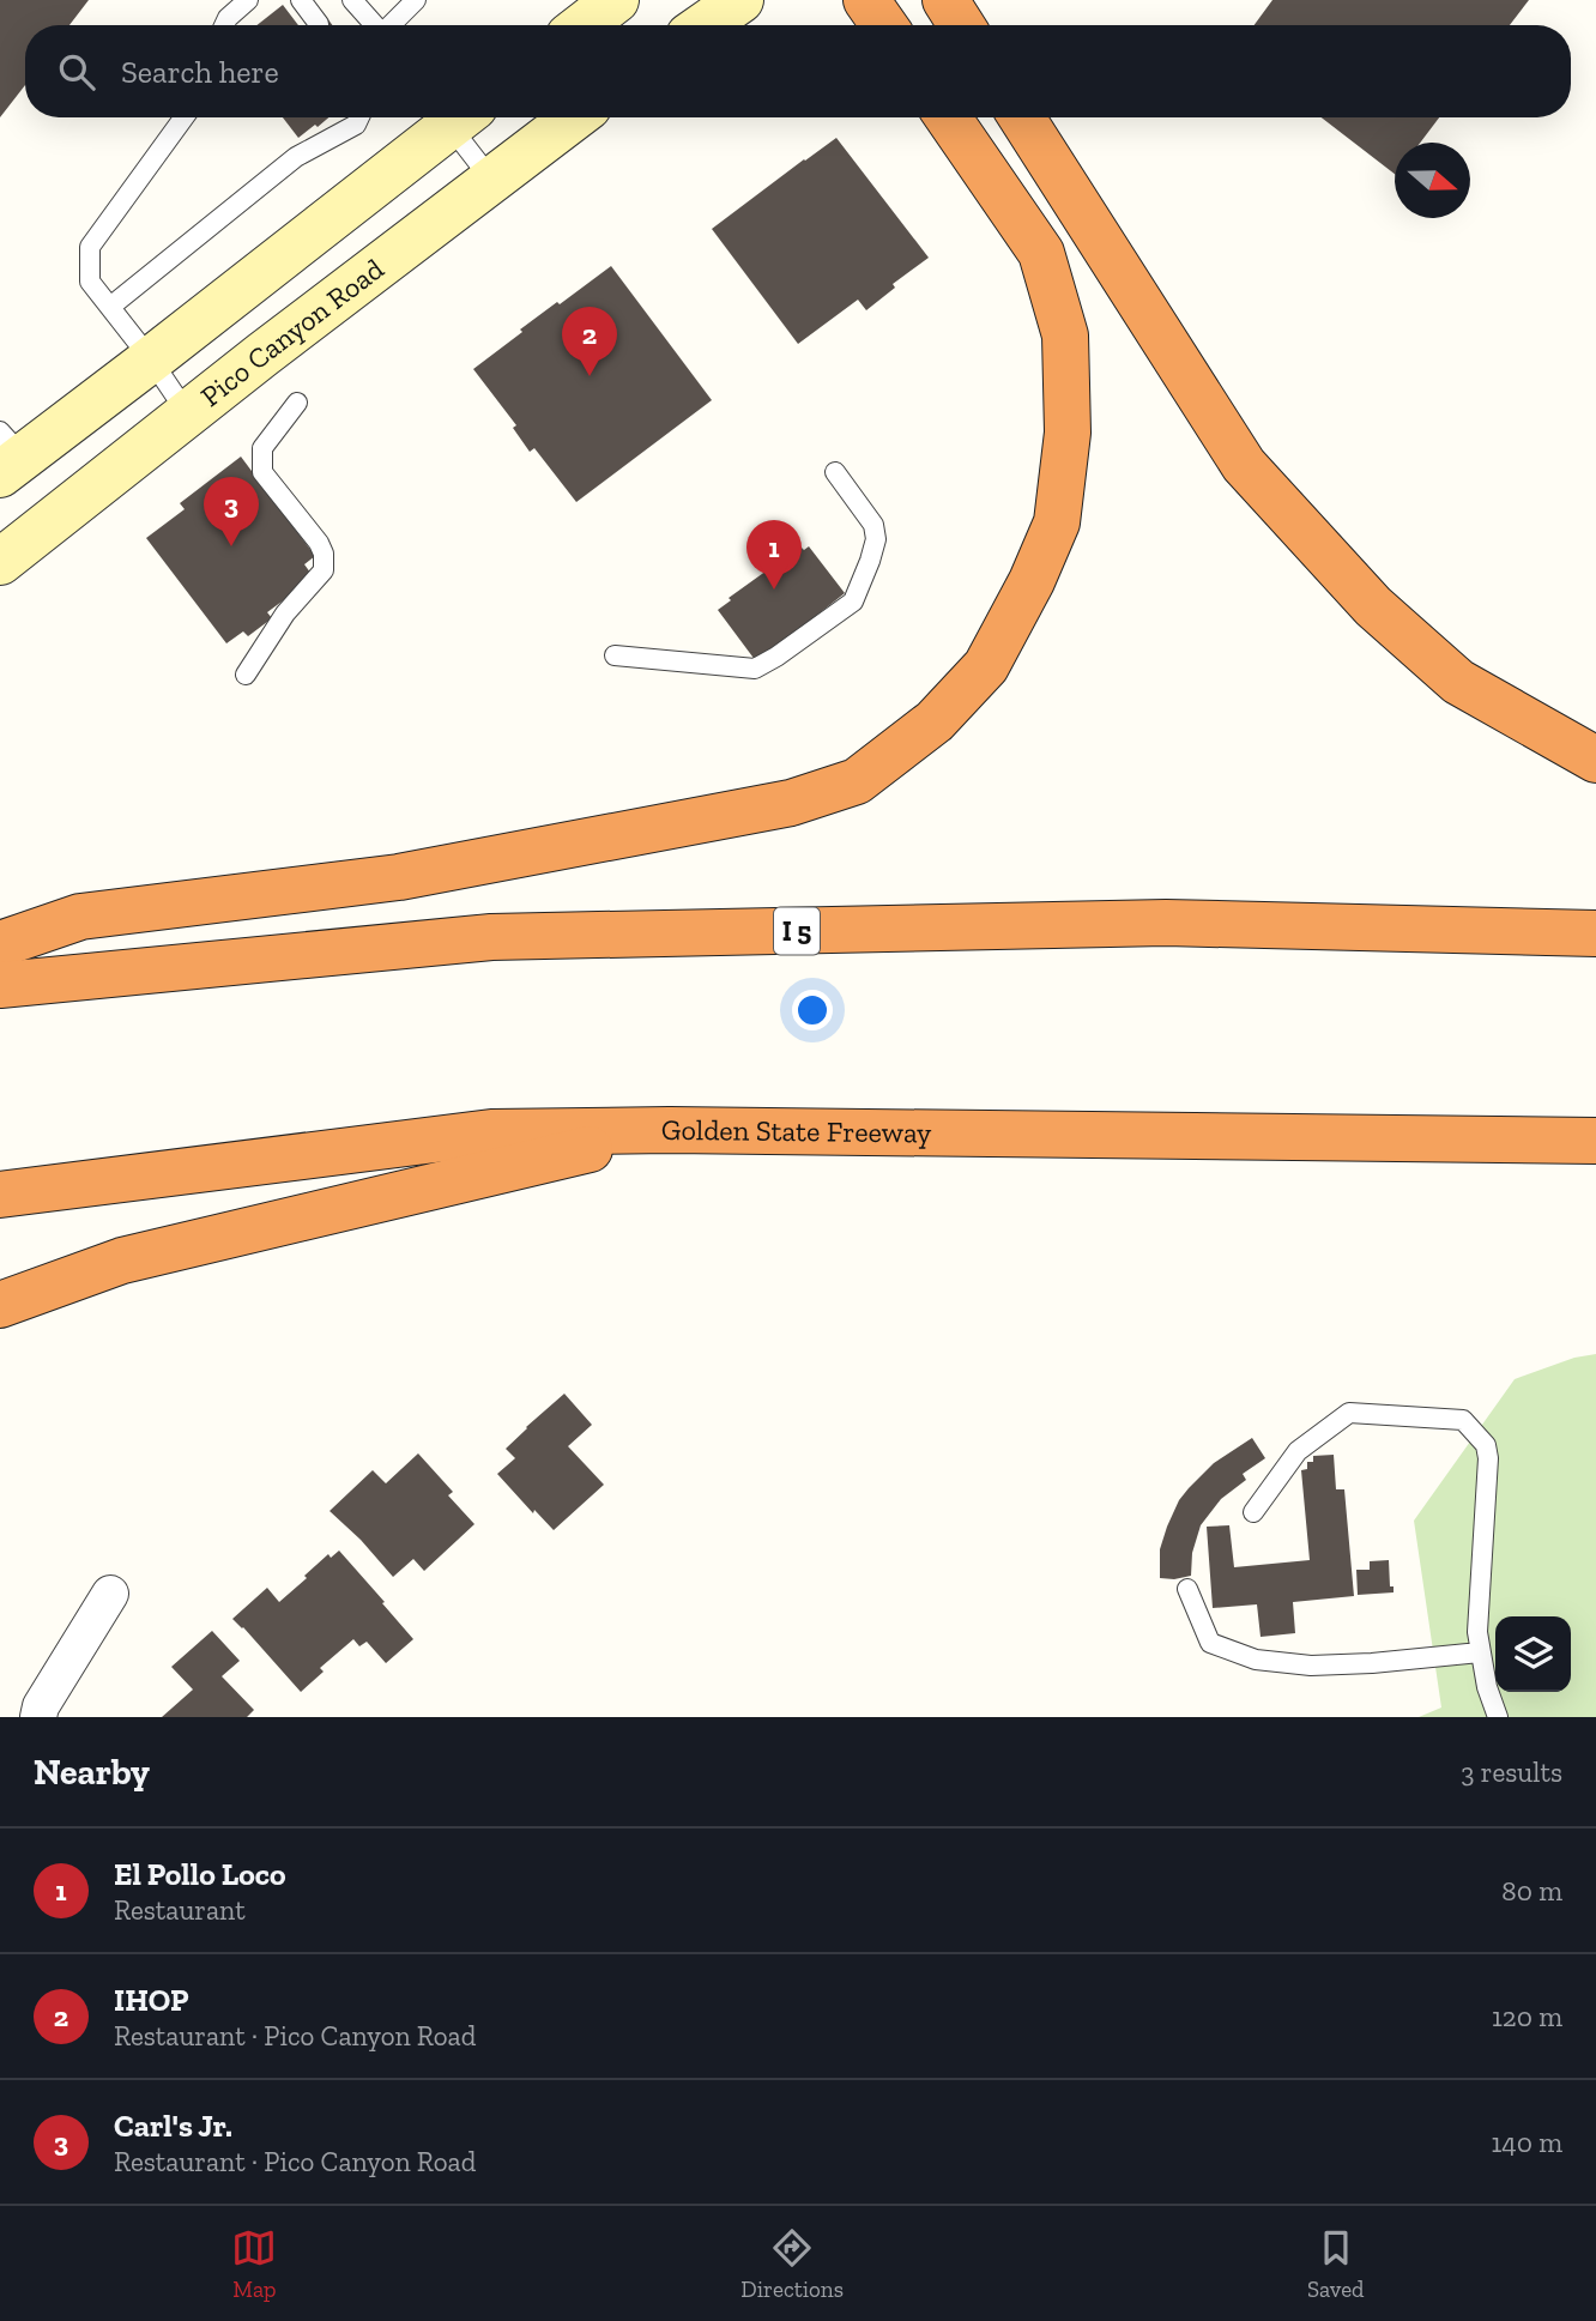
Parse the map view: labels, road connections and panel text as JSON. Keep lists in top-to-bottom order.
{
  "streets": {
    "highway": ["I 5", "Golden State Freeway"],
    "main road": ["Pico Canyon Road"]
  },
  "north": "right",
  "page": {
    "search": "Search here",
    "pins": ["2", "3", "1"],
    "heading": ["Nearby", "3 results"],
    "list": [
      {
        "mark": "1",
        "name": "El Pollo Loco",
        "note": "Restaurant",
        "value": "80 m"
      },
      {
        "mark": "2",
        "name": "IHOP",
        "note": "Restaurant · Pico Canyon Road",
        "value": "120 m"
      },
      {
        "mark": "3",
        "name": "Carl's Jr.",
        "note": "Restaurant · Pico Canyon Road",
        "value": "140 m"
      }
    ],
    "nav": ["Map", "Directions", "Saved"]
  }
}
